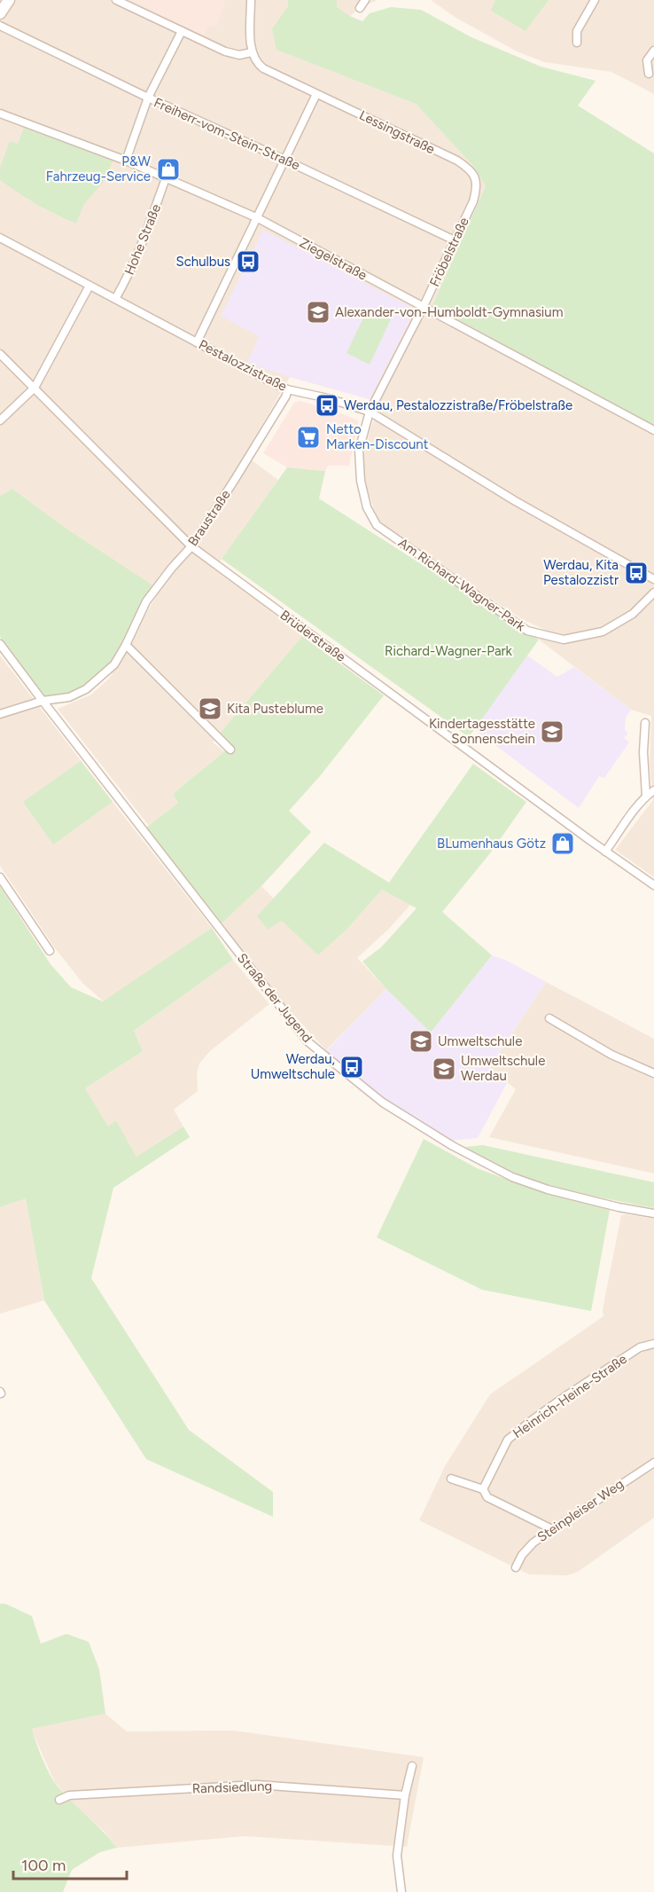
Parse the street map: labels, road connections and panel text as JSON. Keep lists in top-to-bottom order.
{
  "streets": {
    "street": [
      "Lessingstraße",
      "Freiherr-vom-Stein-Straße",
      "Hohe Straße",
      "Fröbelstraße",
      "Ziegelstraße",
      "Pestalozzistraße",
      "Braustraße",
      "Am Richard-Wagner-Park",
      "Brüderstraße",
      "Straße der Jugend",
      "Heinrich-Heine-Straße",
      "Steinpleiser Weg",
      "Randsiedlung"
    ]
  },
  "crossings": [
    ["Lessingstraße", "Fröbelstraße"],
    ["Freiherr-vom-Stein-Straße", "Fröbelstraße"],
    ["Hohe Straße", "Ziegelstraße"],
    ["Hohe Straße", "Pestalozzistraße"],
    ["Fröbelstraße", "Ziegelstraße"],
    ["Fröbelstraße", "Pestalozzistraße"],
    ["Fröbelstraße", "Am Richard-Wagner-Park"],
    ["Pestalozzistraße", "Braustraße"],
    ["Pestalozzistraße", "Am Richard-Wagner-Park"],
    ["Braustraße", "Brüderstraße"],
    ["Braustraße", "Straße der Jugend"]
  ],
  "parks": ["Richard-Wagner-Park"],
  "places": {
    "shop": ["P&W Fahrzeug-Service", "BLumenhaus Götz"],
    "bus stop": [
      "Schulbus",
      "Werdau, Pestalozzistraße/Fröbelstraße",
      "Werdau, Kita Pestalozzistr",
      "Werdau, Umweltschule"
    ],
    "school or university": [
      "Alexander-von-Humboldt-Gymnasium",
      "Kita Pusteblume",
      "Kindertagesstätte Sonnenschein",
      "Umweltschule",
      "Umweltschule Werdau"
    ],
    "supermarket": ["Netto Marken-Discount"]
  },
  "scale_bar": "100 m"
}
